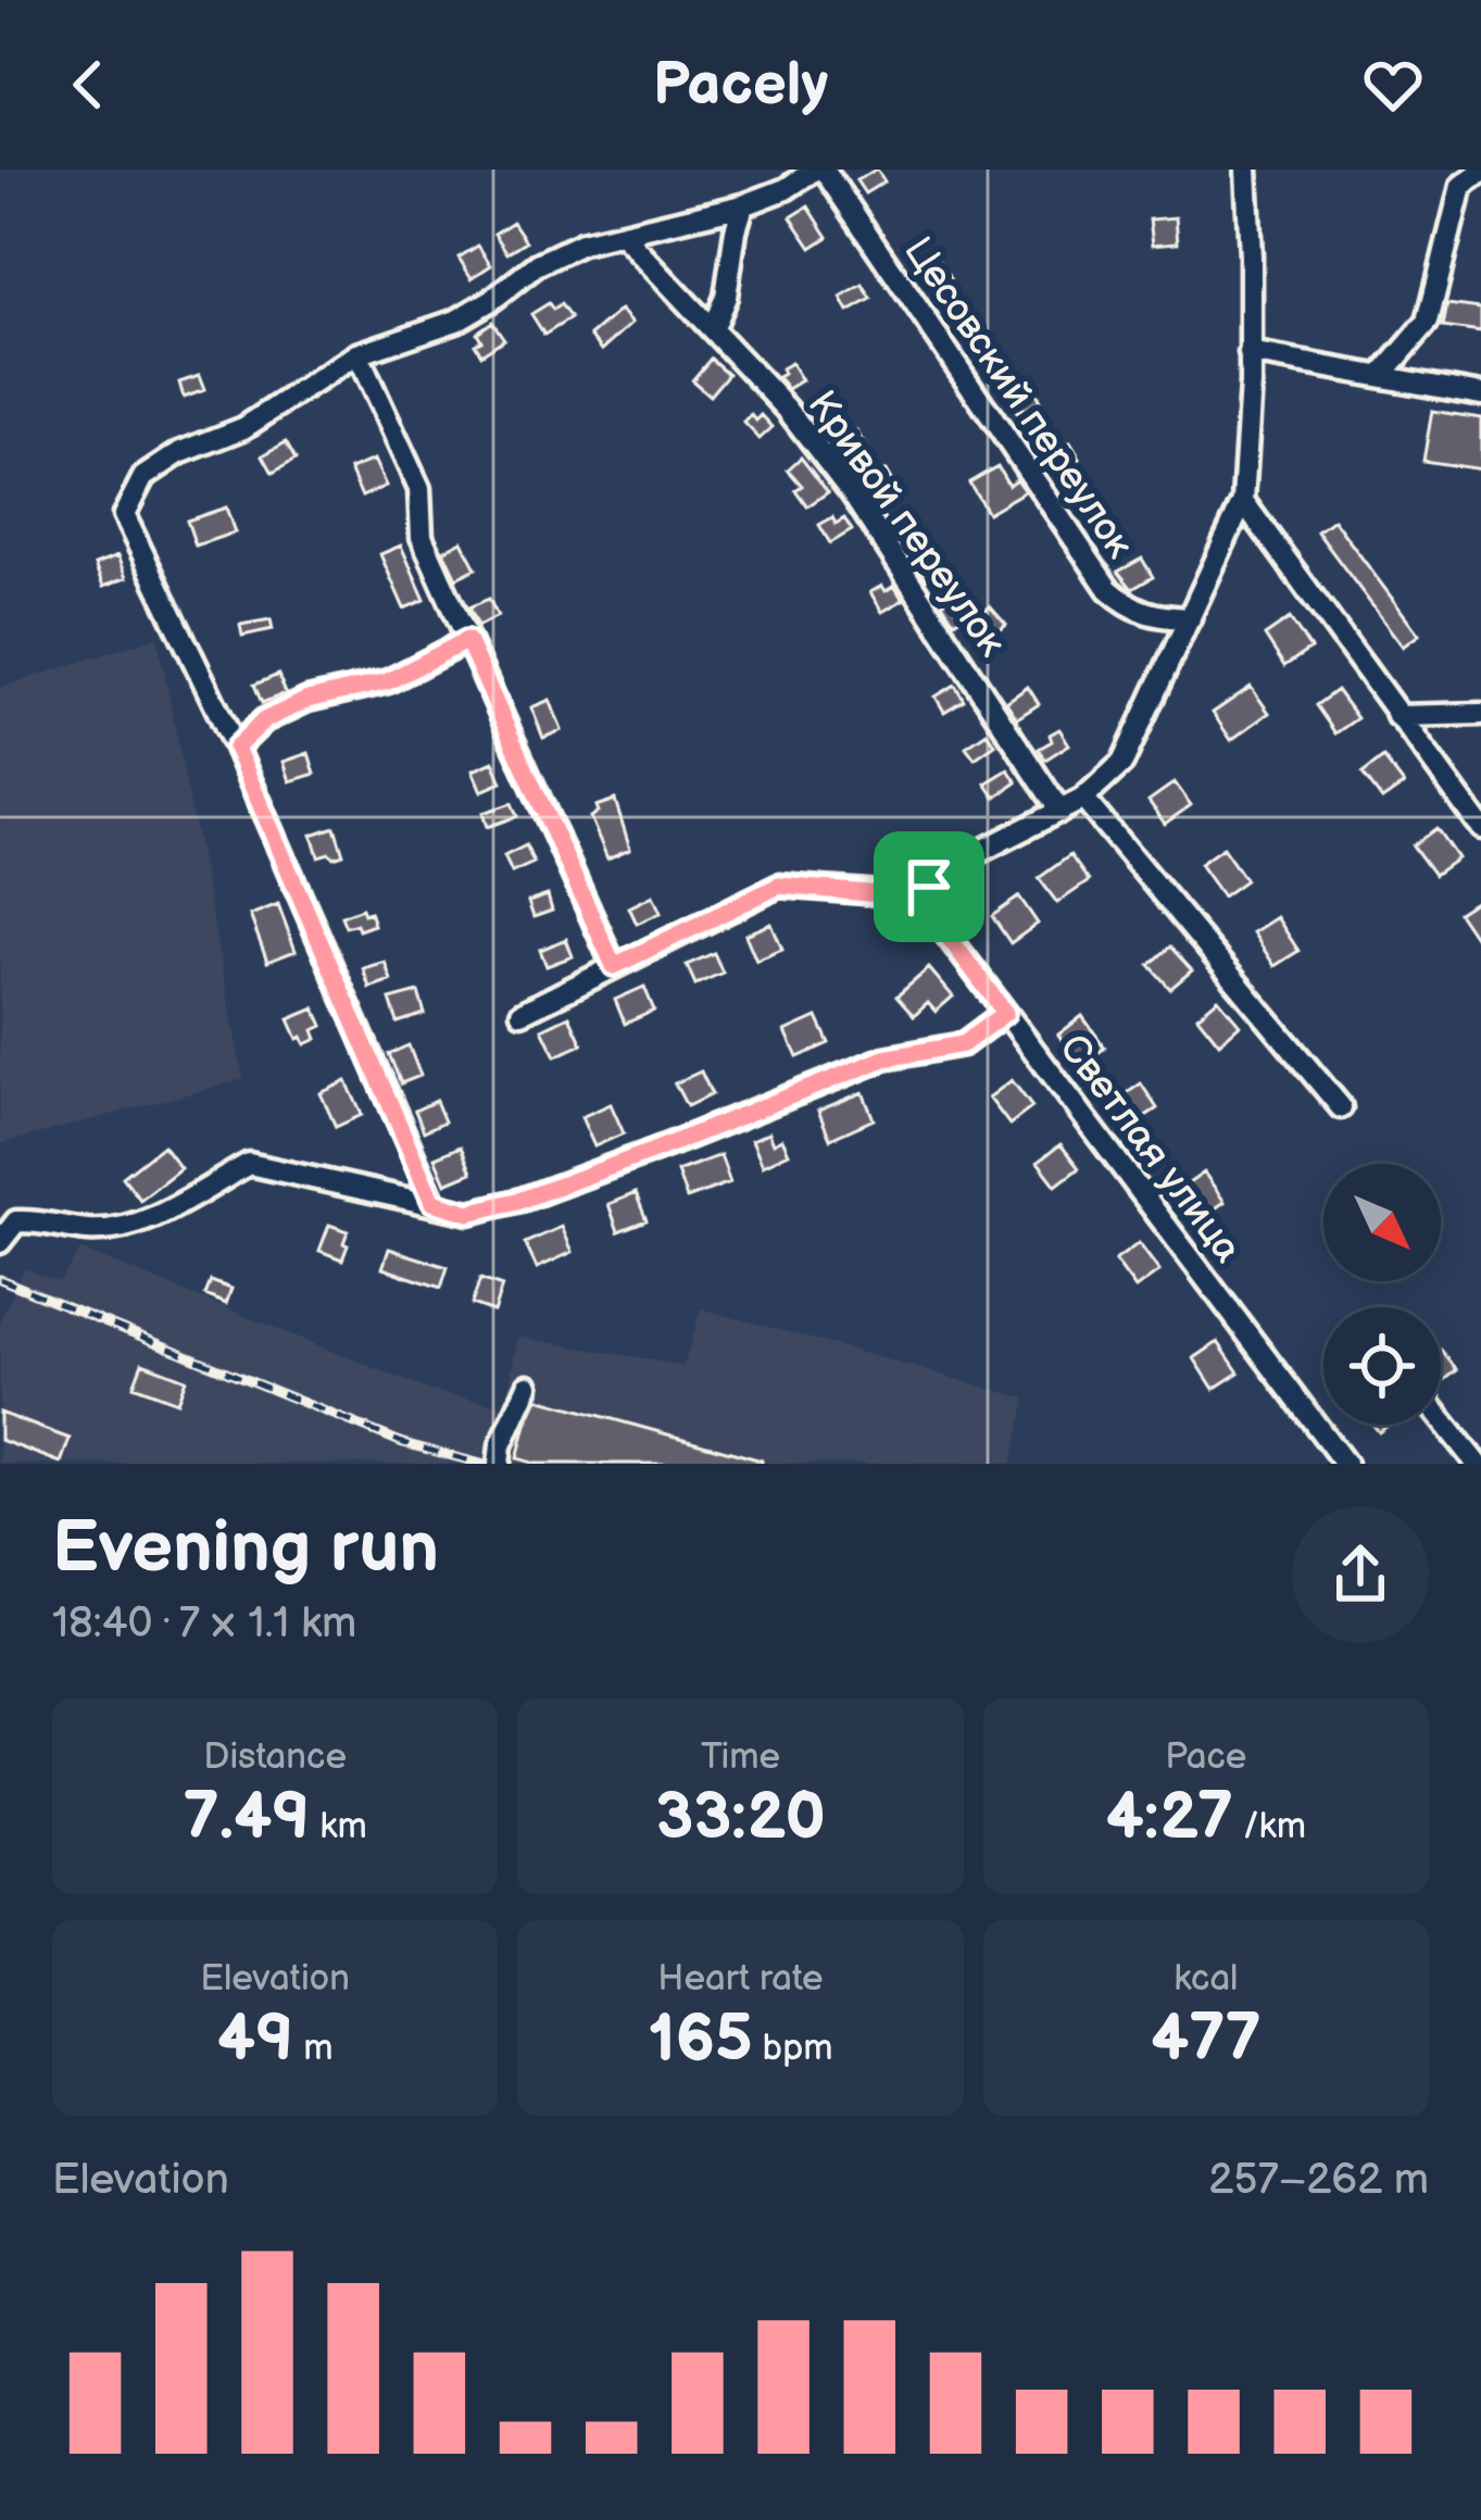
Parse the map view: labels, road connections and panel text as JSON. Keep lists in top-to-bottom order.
{
  "streets": {
    "street": ["Цесовский переулок", "Кривой переулок", "Светлая улица"]
  },
  "north": "bottom right",
  "page": {
    "header": "Pacely",
    "heading": ["Evening run", "18:40 · 7 × 1.1 km"],
    "stats": [
      ["Distance", "7.49 km"],
      ["Time", "33:20"],
      ["Pace", "4:27 /km"],
      ["Elevation", "49 m"],
      ["Heart rate", "165 bpm"],
      ["kcal", "477"]
    ],
    "chart": ["Elevation", "257–262 m"]
  }
}
